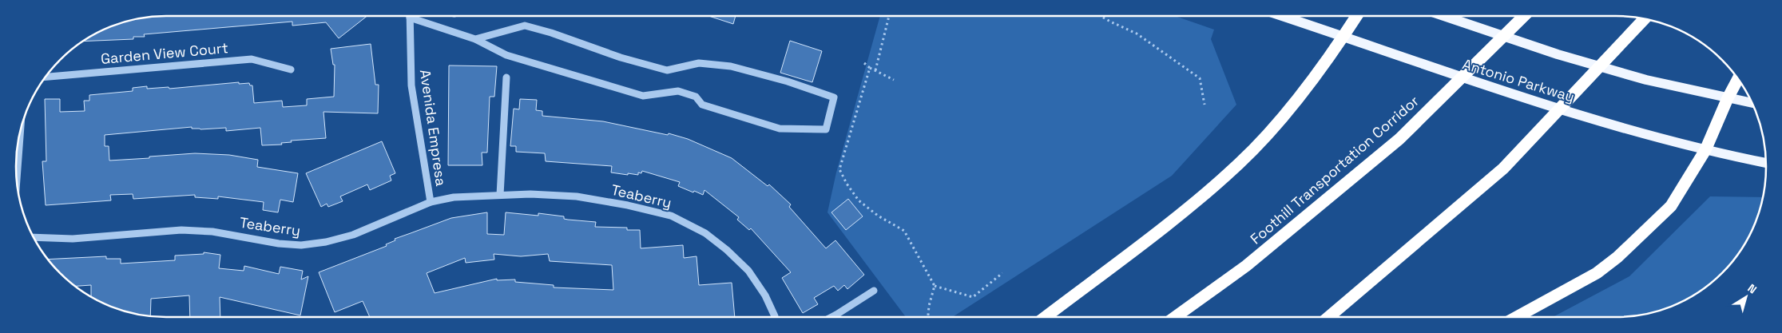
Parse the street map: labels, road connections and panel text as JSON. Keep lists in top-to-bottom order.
{
  "streets": {
    "highway": ["Foothill Transportation Corridor"],
    "main road": ["Antonio Parkway"],
    "street": ["Garden View Court", "Avenida Empresa", "Teaberry"]
  },
  "crossings": [
    ["Avenida Empresa", "Teaberry"]
  ],
  "north": "top right"
}
